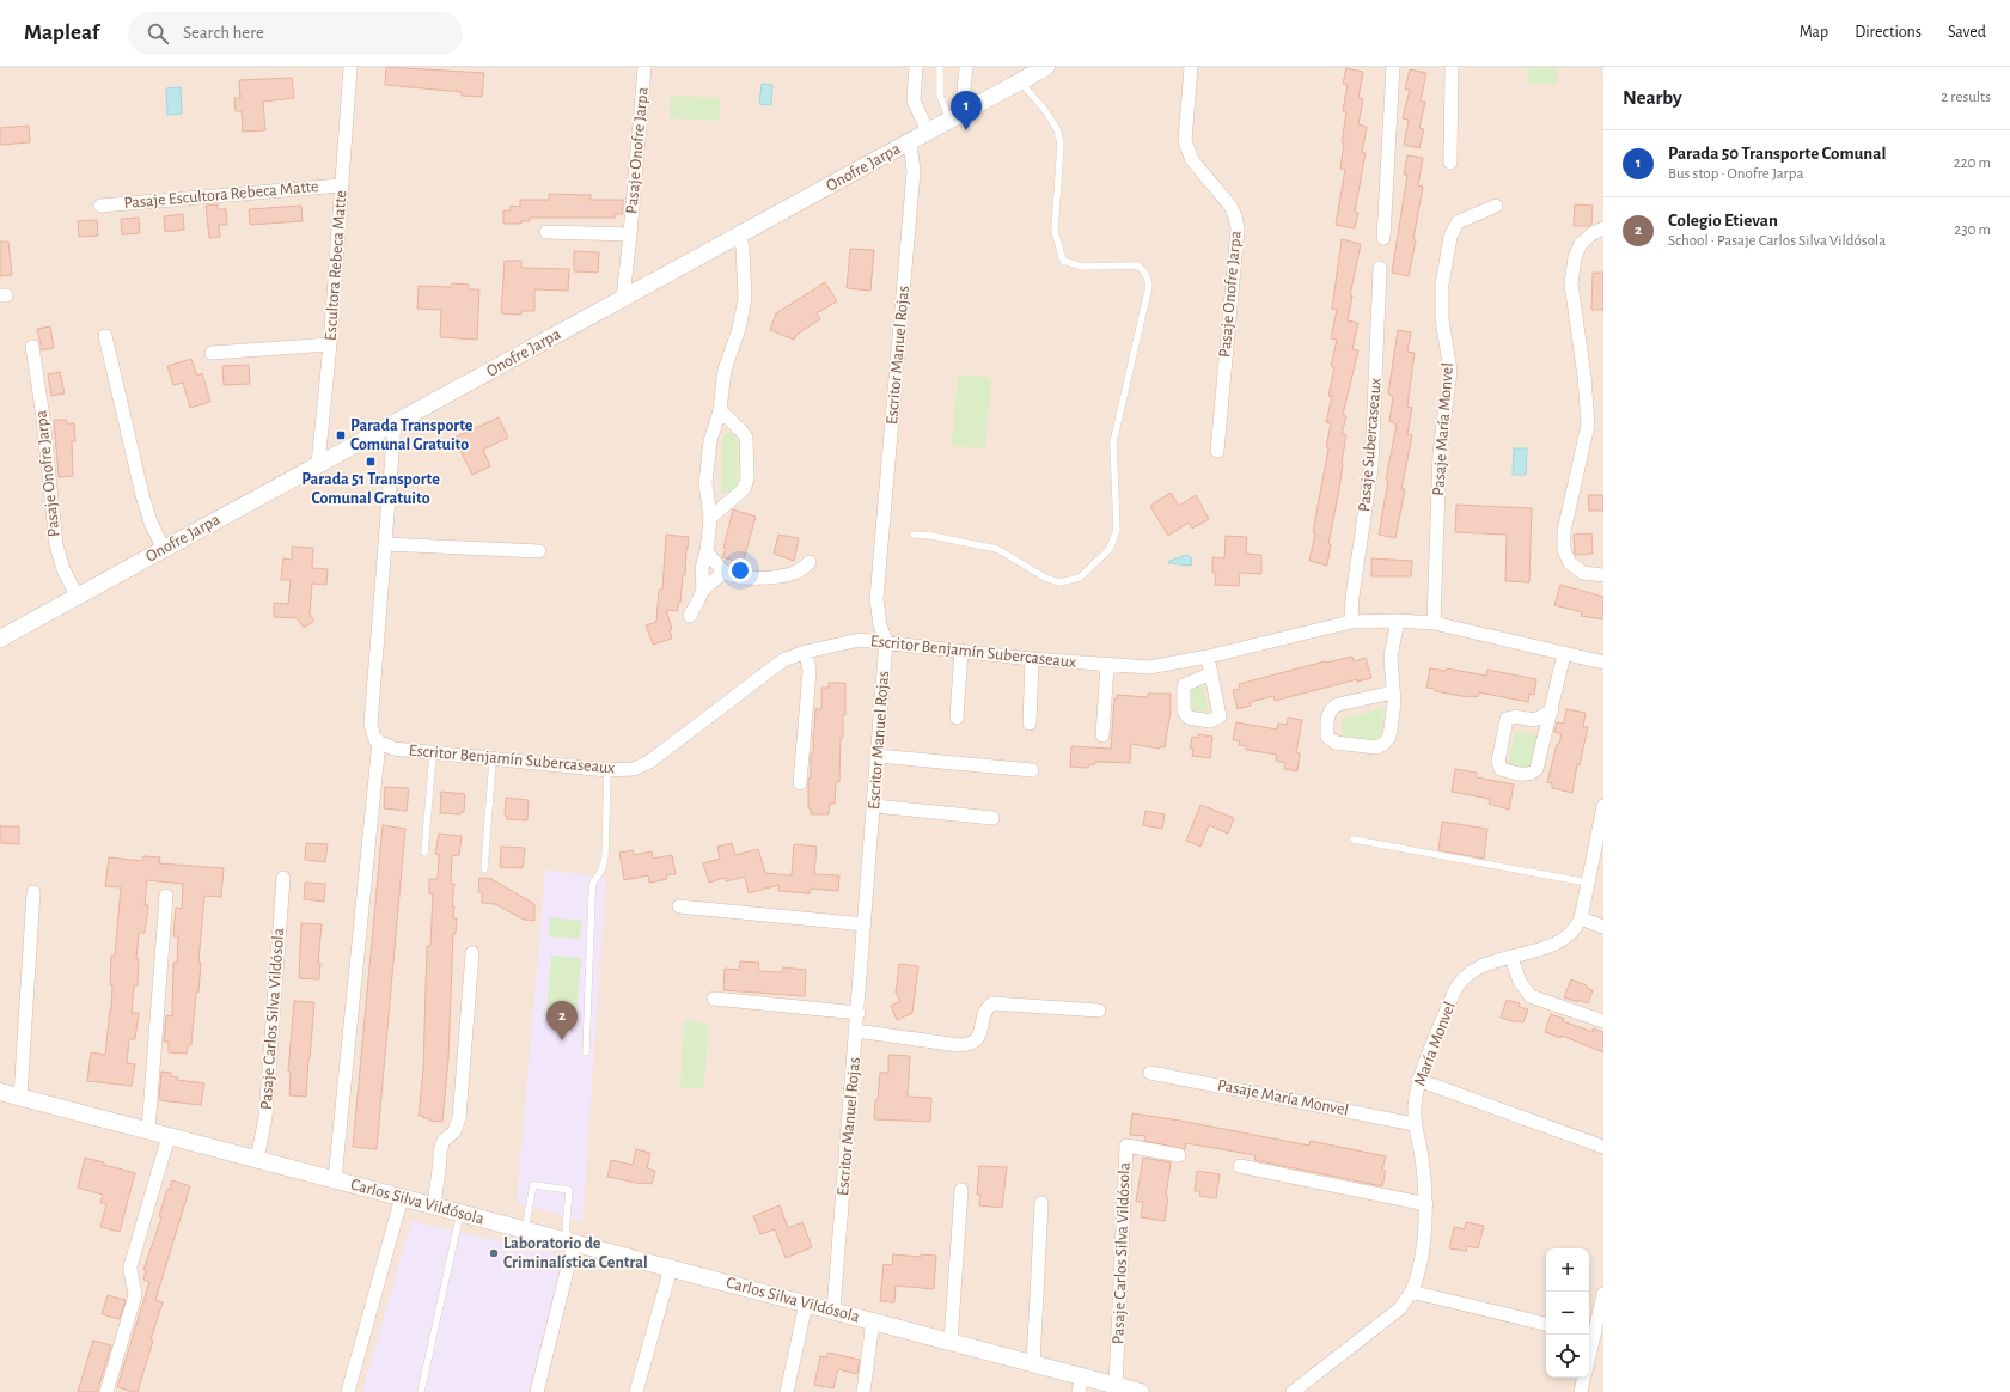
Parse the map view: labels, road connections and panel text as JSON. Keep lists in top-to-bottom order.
{
  "streets": {
    "street": [
      "Pasaje Onofre Jarpa",
      "Onofre Jarpa",
      "Pasaje Escultora Rebeca Matte",
      "Escultora Rebeca Matte",
      "Escritor Manuel Rojas",
      "Pasaje María Monvel",
      "Pasaje Subercaseaux",
      "Escritor Benjamín Subercaseaux",
      "Pasaje Carlos Silva Vildósola",
      "María Monvel",
      "Carlos Silva Vildósola"
    ]
  },
  "crossings": [
    ["Pasaje Onofre Jarpa", "Onofre Jarpa"],
    ["Onofre Jarpa", "Escultora Rebeca Matte"],
    ["Onofre Jarpa", "Escritor Manuel Rojas"],
    ["Pasaje Escultora Rebeca Matte", "Escultora Rebeca Matte"],
    ["Escritor Manuel Rojas", "Escritor Benjamín Subercaseaux"],
    ["Escritor Manuel Rojas", "Carlos Silva Vildósola"],
    ["Pasaje María Monvel", "Escritor Benjamín Subercaseaux"],
    ["Pasaje María Monvel", "María Monvel"],
    ["Pasaje Subercaseaux", "Escritor Benjamín Subercaseaux"],
    ["Pasaje Carlos Silva Vildósola", "Carlos Silva Vildósola"]
  ],
  "places": {
    "transit": ["Parada Transporte Comunal Gratuito", "Parada 51 Transporte Comunal Gratuito"],
    "other": ["Laboratorio de Criminalística Central"]
  },
  "page": {
    "header": "Mapleaf",
    "search": "Search here",
    "nav": ["Map", "Directions", "Saved"],
    "heading": ["Nearby", "2 results"],
    "pins": ["1", "2"],
    "list": [
      {
        "mark": "1",
        "name": "Parada 50 Transporte Comunal",
        "note": "Bus stop · Onofre Jarpa",
        "value": "220 m"
      },
      {
        "mark": "2",
        "name": "Colegio Etievan",
        "note": "School · Pasaje Carlos Silva Vildósola",
        "value": "230 m"
      }
    ],
    "map_buttons": ["+", "−"]
  }
}
